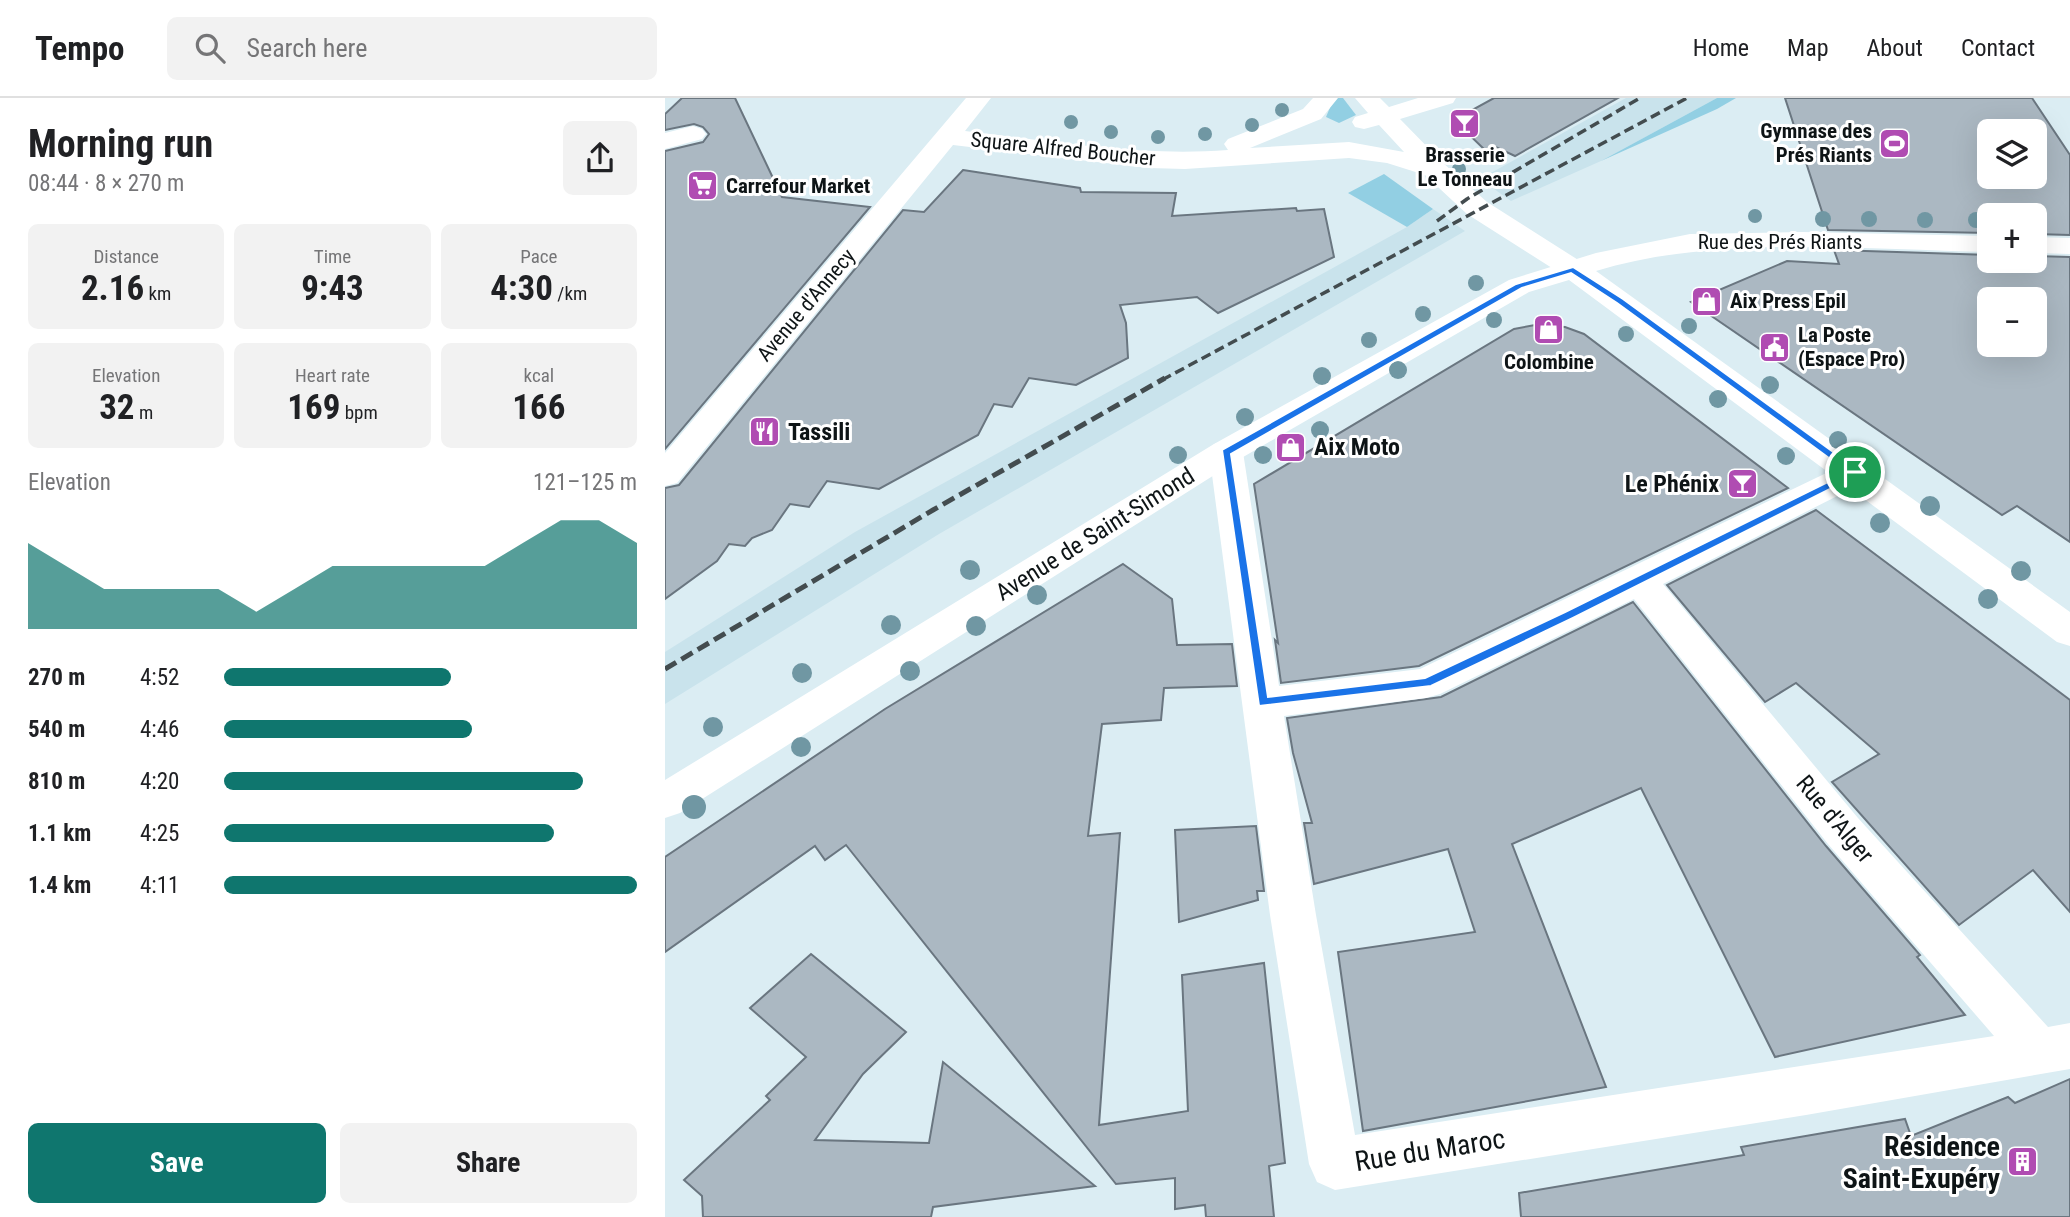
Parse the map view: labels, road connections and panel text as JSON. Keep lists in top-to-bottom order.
{
  "streets": {
    "street": [
      "Square Alfred Boucher",
      "Rue des Prés Riants",
      "Avenue d'Annecy",
      "Avenue de Saint-Simond",
      "Rue d'Alger",
      "Rue du Maroc"
    ]
  },
  "crossings": [
    ["Square Alfred Boucher", "Avenue d'Annecy"],
    ["Rue des Prés Riants", "Avenue de Saint-Simond"],
    ["Avenue de Saint-Simond", "Rue du Maroc"],
    ["Rue d'Alger", "Rue du Maroc"]
  ],
  "places": {
    "bar": ["Brasserie Le Tonneau", "Le Phénix"],
    "sports": ["Gymnase des Prés Riants"],
    "supermarket": ["Carrefour Market"],
    "shop": ["Aix Press Epil", "Colombine", "Aix Moto"],
    "public building": ["La Poste (Espace Pro)"],
    "restaurant": ["Tassili"],
    "building": ["Résidence Saint-Exupéry"]
  },
  "page": {
    "header": "Tempo",
    "search": "Search here",
    "nav": [
      "Home",
      "Map",
      "About",
      "Contact"
    ],
    "heading": ["Morning run", "08:44 · 8 × 270 m"],
    "map_buttons": ["+", "−"],
    "stats": [
      ["Distance", "2.16 km"],
      ["Time", "9:43"],
      ["Pace", "4:30 /km"],
      ["Elevation", "32 m"],
      ["Heart rate", "169 bpm"],
      ["kcal", "166"]
    ],
    "chart": ["Elevation", "121–125 m"],
    "list": [
      {
        "name": "270 m",
        "note": "4:52"
      },
      {
        "name": "540 m",
        "note": "4:46"
      },
      {
        "name": "810 m",
        "note": "4:20"
      },
      {
        "name": "1.1 km",
        "note": "4:25"
      },
      {
        "name": "1.4 km",
        "note": "4:11"
      }
    ],
    "buttons": ["Save", "Share"]
  }
}
